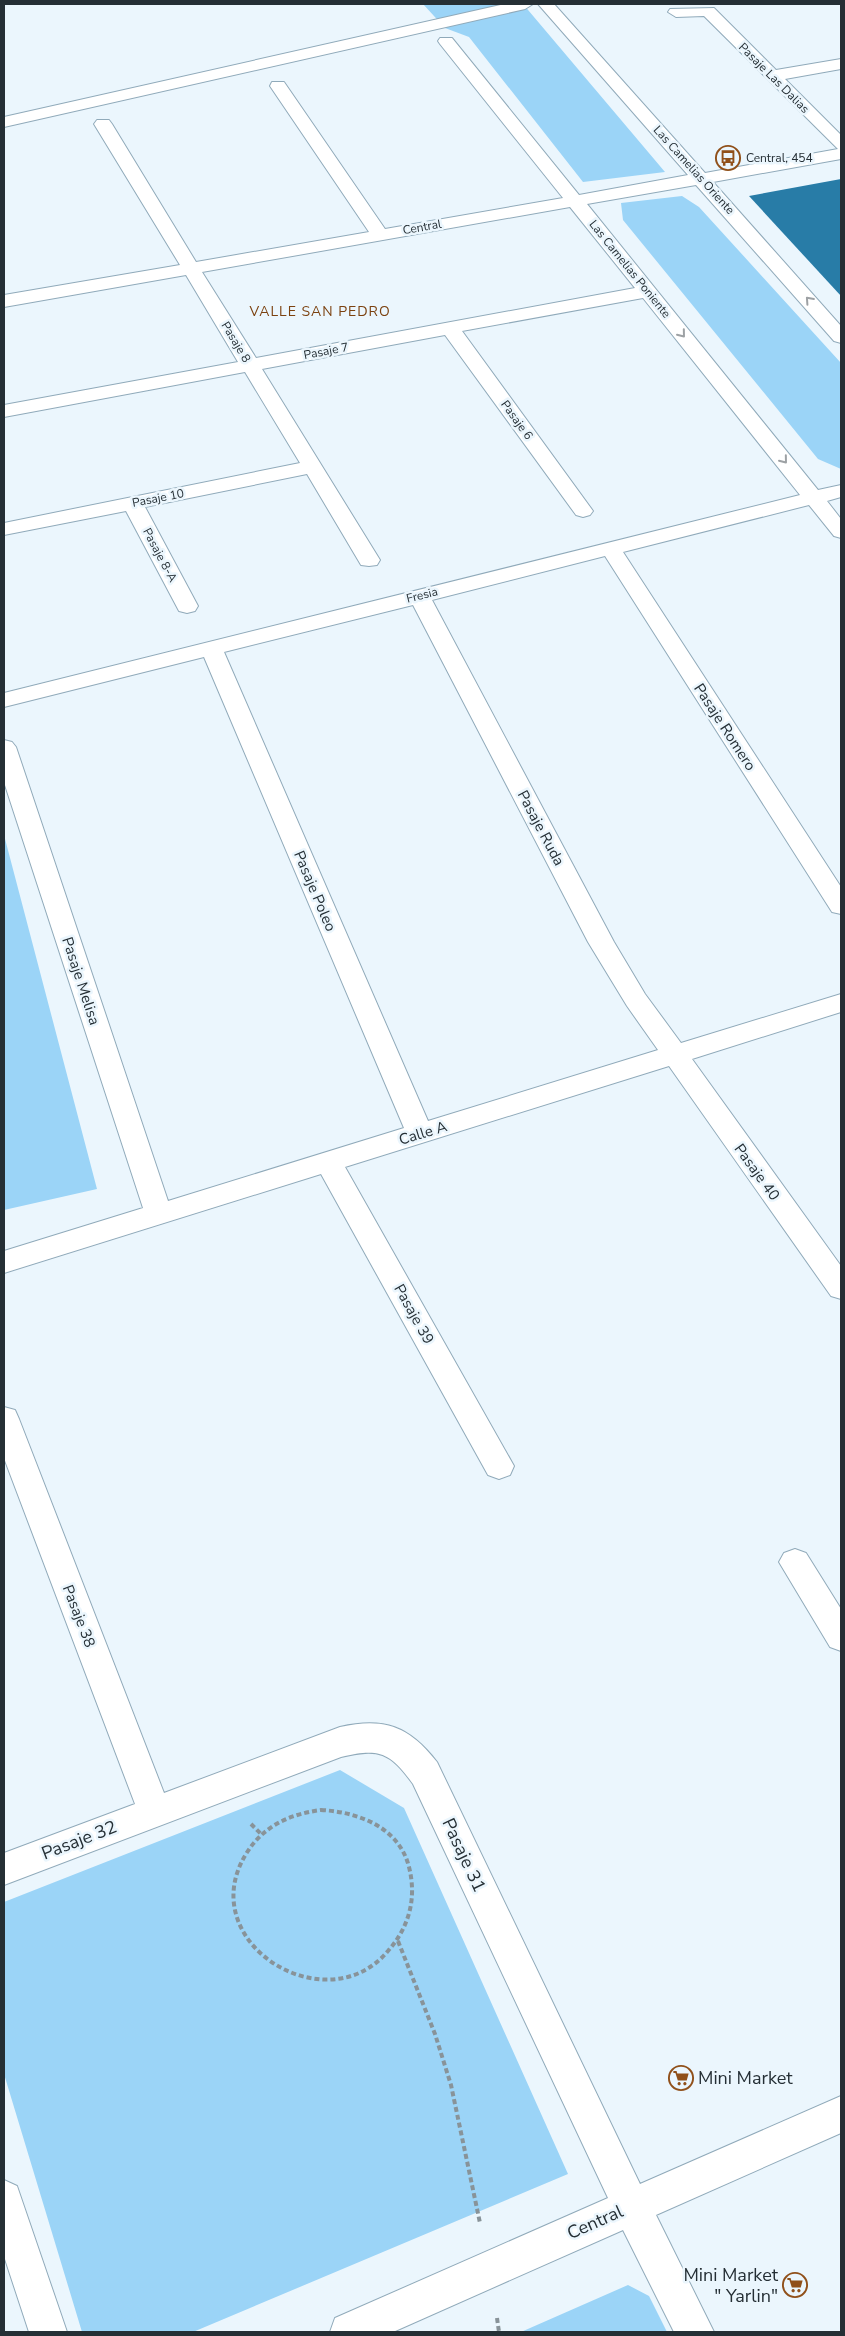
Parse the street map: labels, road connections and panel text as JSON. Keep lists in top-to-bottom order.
{
  "streets": {
    "street": [
      "Pasaje Las Dalias",
      "Las Camelias Oriente",
      "Central",
      "Las Camelias Poniente",
      "Pasaje 8",
      "Pasaje 7",
      "Pasaje 6",
      "Pasaje 10",
      "Pasaje 8-A",
      "Fresia",
      "Pasaje Romero",
      "Pasaje Ruda",
      "Pasaje Poleo",
      "Pasaje Melisa",
      "Calle A",
      "Pasaje 40",
      "Pasaje 39",
      "Pasaje 38",
      "Pasaje 32",
      "Pasaje 31"
    ]
  },
  "crossings": [
    ["Las Camelias Oriente", "Central"],
    ["Central", "Las Camelias Poniente"],
    ["Central", "Pasaje 8"],
    ["Central", "Pasaje 31"],
    ["Las Camelias Poniente", "Pasaje 7"],
    ["Las Camelias Poniente", "Fresia"],
    ["Pasaje 8", "Pasaje 7"],
    ["Pasaje 8", "Pasaje 10"],
    ["Pasaje 7", "Pasaje 6"],
    ["Pasaje 10", "Pasaje 8-A"],
    ["Fresia", "Pasaje Romero"],
    ["Fresia", "Pasaje Ruda"],
    ["Fresia", "Pasaje Poleo"],
    ["Pasaje Ruda", "Calle A"],
    ["Pasaje Ruda", "Pasaje 40"],
    ["Pasaje Poleo", "Calle A"],
    ["Pasaje Melisa", "Calle A"],
    ["Calle A", "Pasaje 40"],
    ["Calle A", "Pasaje 39"],
    ["Pasaje 38", "Pasaje 32"],
    ["Pasaje 38", "Pasaje 31"],
    ["Pasaje 32", "Pasaje 31"]
  ],
  "one_way": ["Las Camelias Oriente", "Las Camelias Poniente"],
  "districts": ["VALLE SAN PEDRO"],
  "places": {
    "bus stop": ["Central, 454"],
    "supermarket": ["Mini Market", "Mini Market \" Yarlin\""]
  }
}
